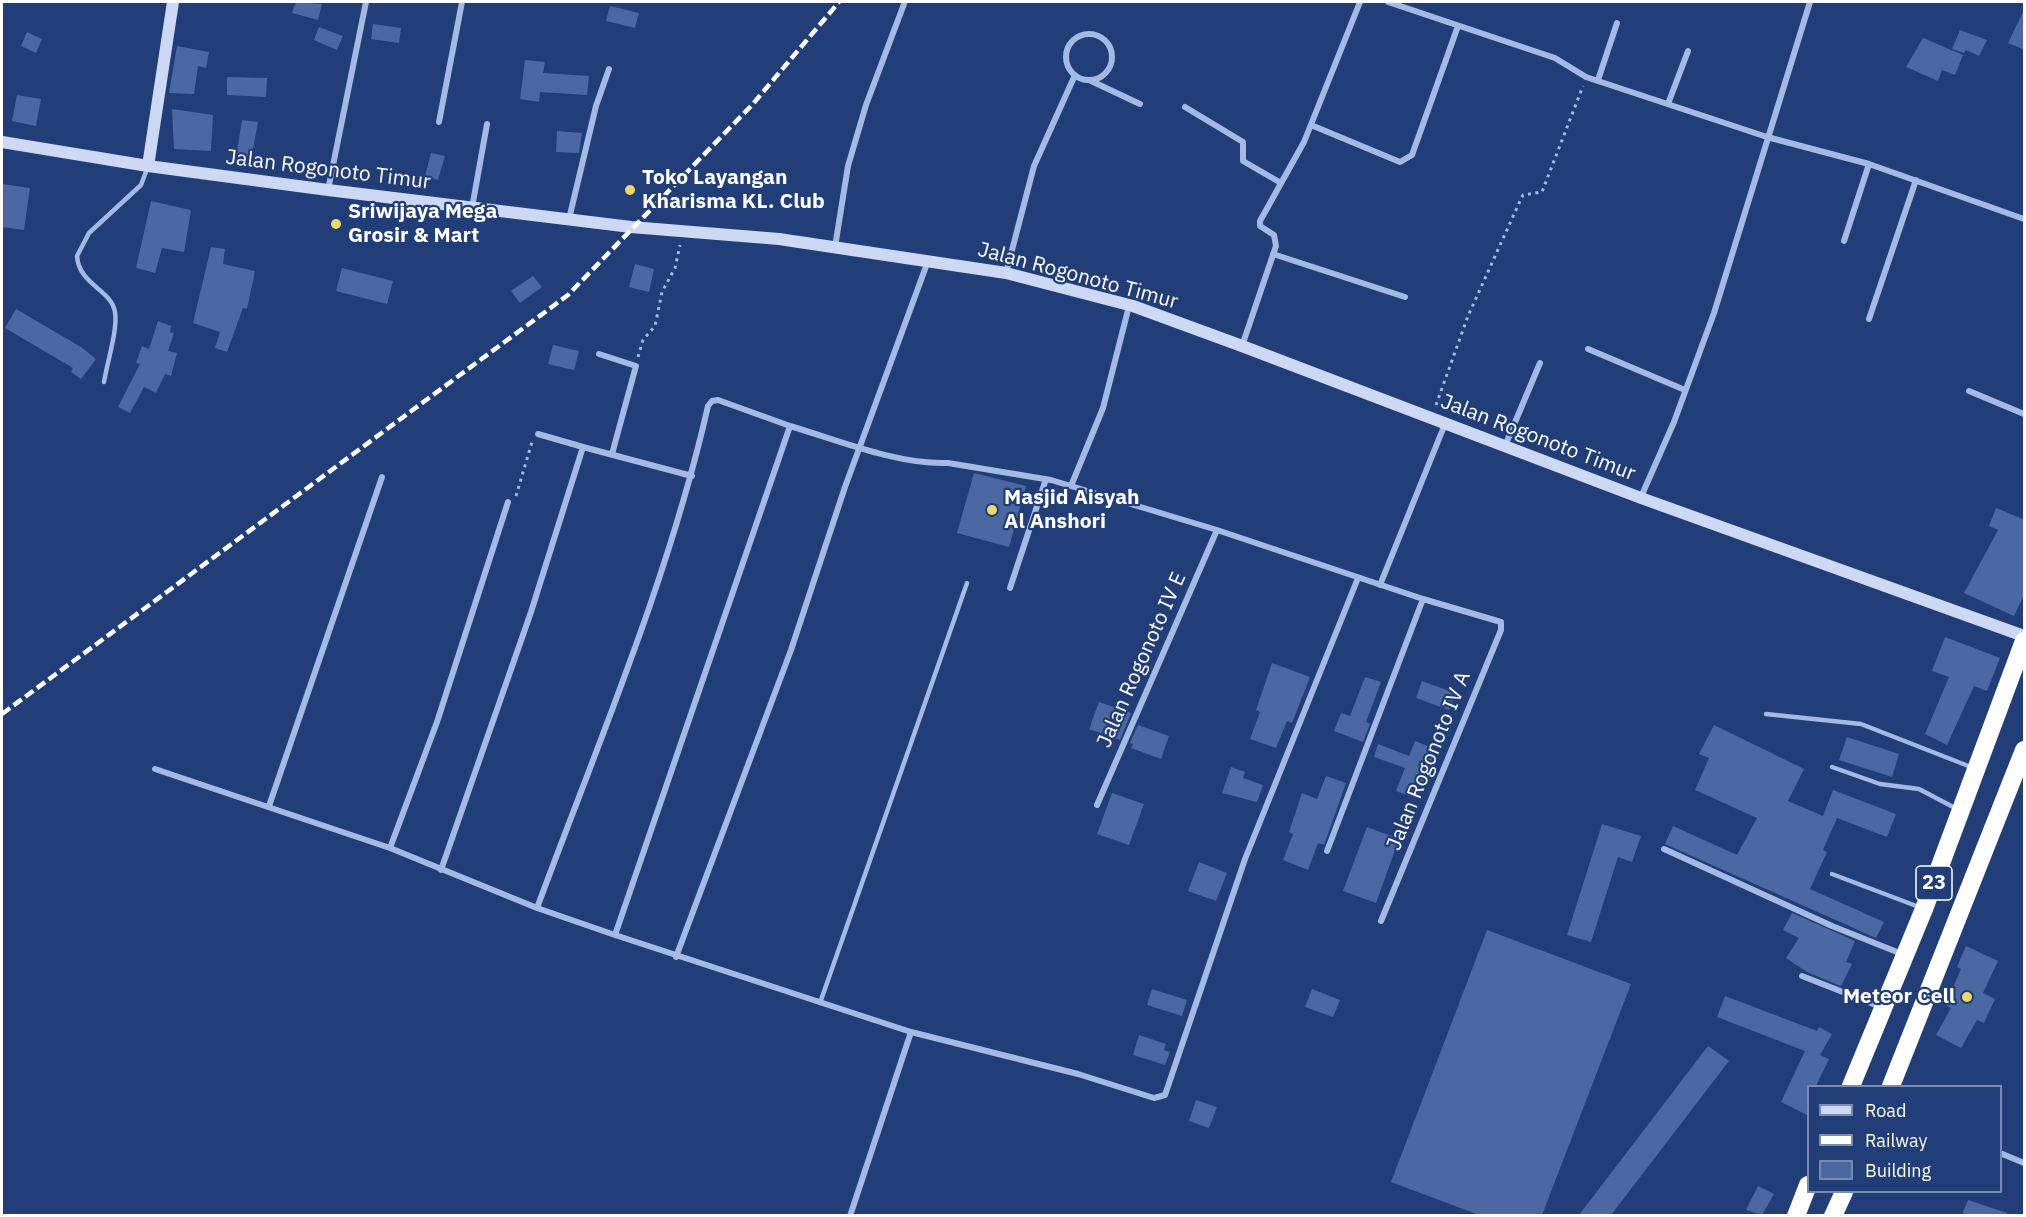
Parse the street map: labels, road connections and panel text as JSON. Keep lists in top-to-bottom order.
{
  "streets": {
    "highway": ["23"],
    "main road": ["Jalan Rogonoto Timur"],
    "street": ["Jalan Rogonoto IV E", "Jalan Rogonoto IV A"]
  },
  "places": [
    "Toko Layangan Kharisma KL. Club",
    "Sriwijaya Mega Grosir & Mart",
    "Masjid Aisyah Al Anshori",
    "Meteor Cell"
  ],
  "legend": ["Road", "Railway", "Building"]
}
